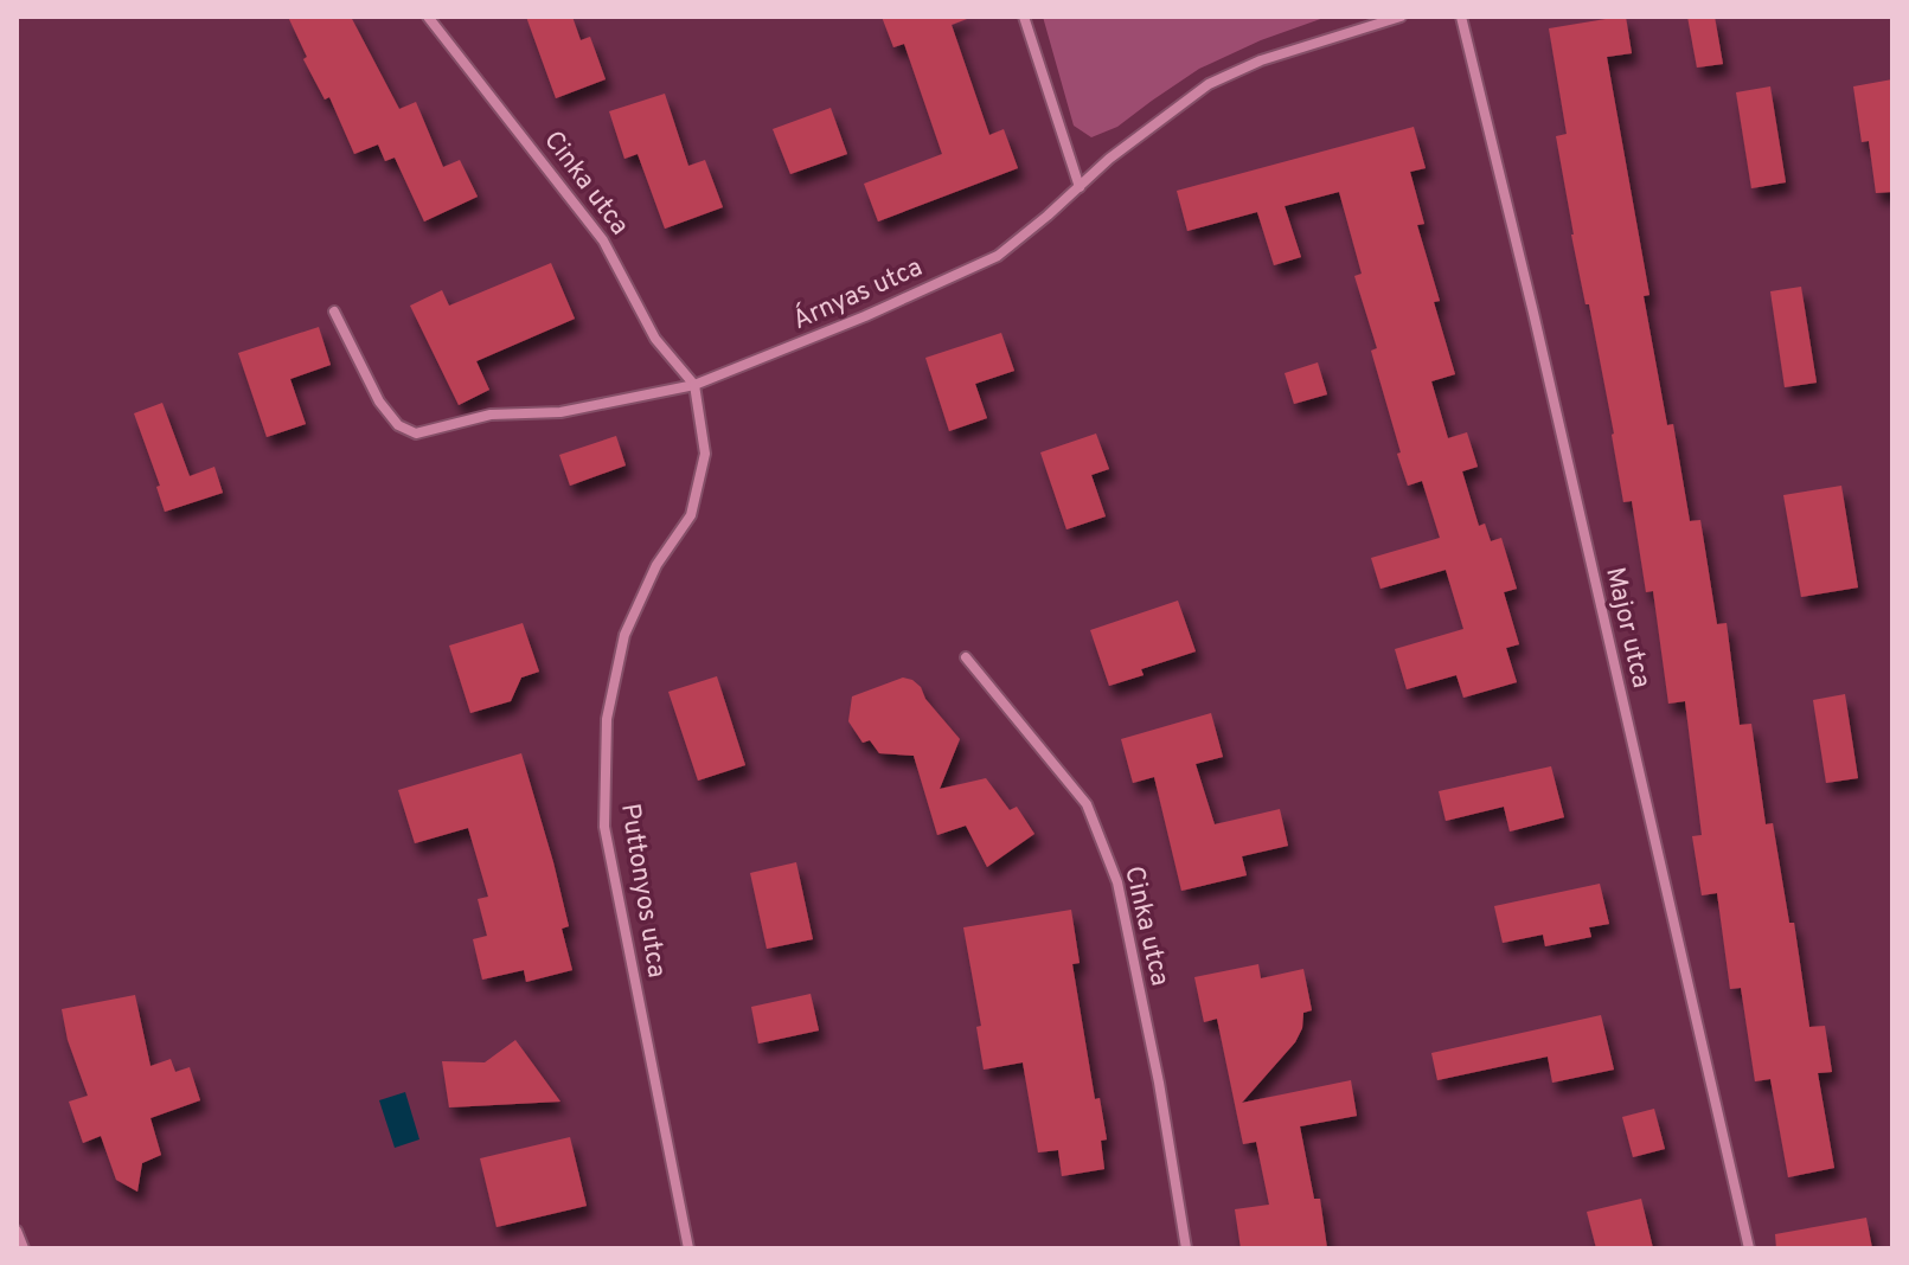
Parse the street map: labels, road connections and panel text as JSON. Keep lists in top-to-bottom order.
{
  "streets": {
    "street": [
      "Cinka utca",
      "Árnyas utca",
      "Major utca",
      "Puttonyos utca"
    ]
  },
  "crossings": [
    ["Cinka utca", "Árnyas utca"],
    ["Cinka utca", "Puttonyos utca"],
    ["Árnyas utca", "Puttonyos utca"]
  ]
}
